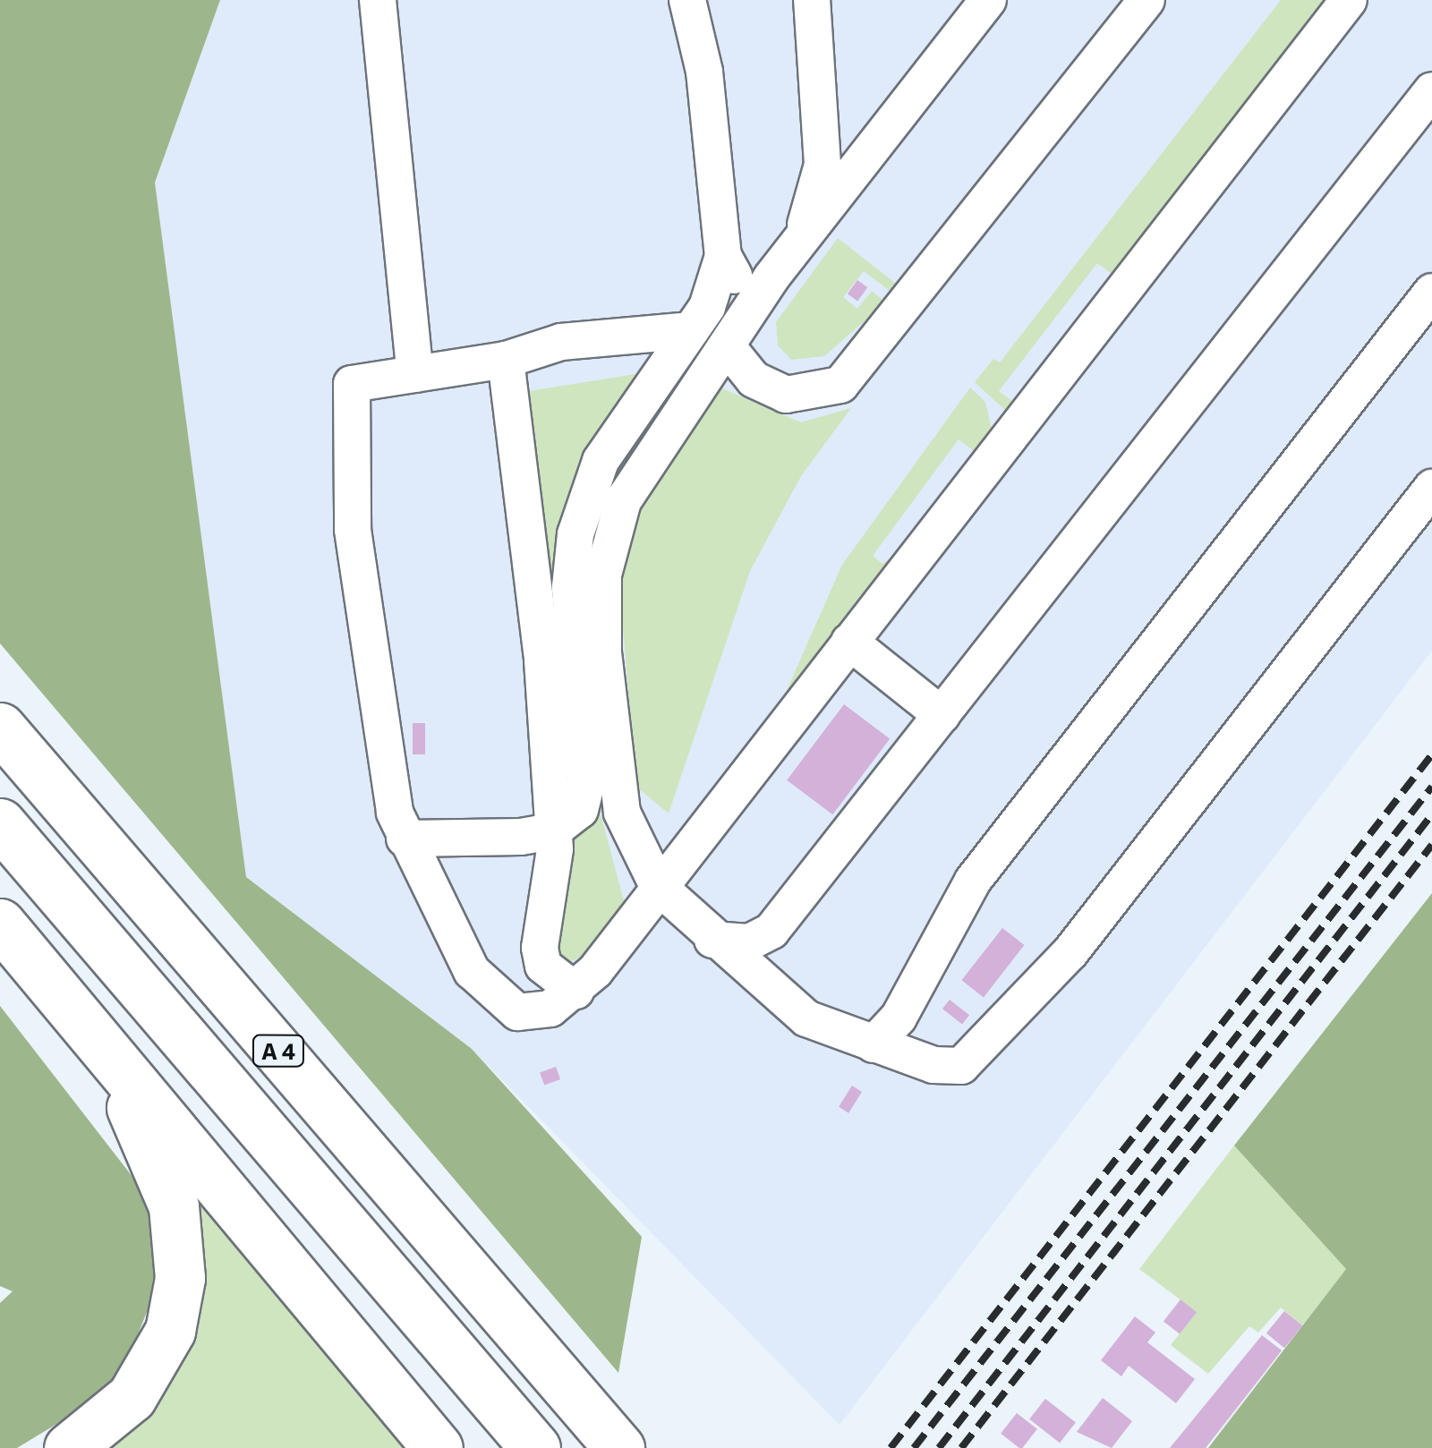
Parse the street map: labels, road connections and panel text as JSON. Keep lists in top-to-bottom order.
{
  "streets": {
    "highway": ["A 4"]
  }
}
